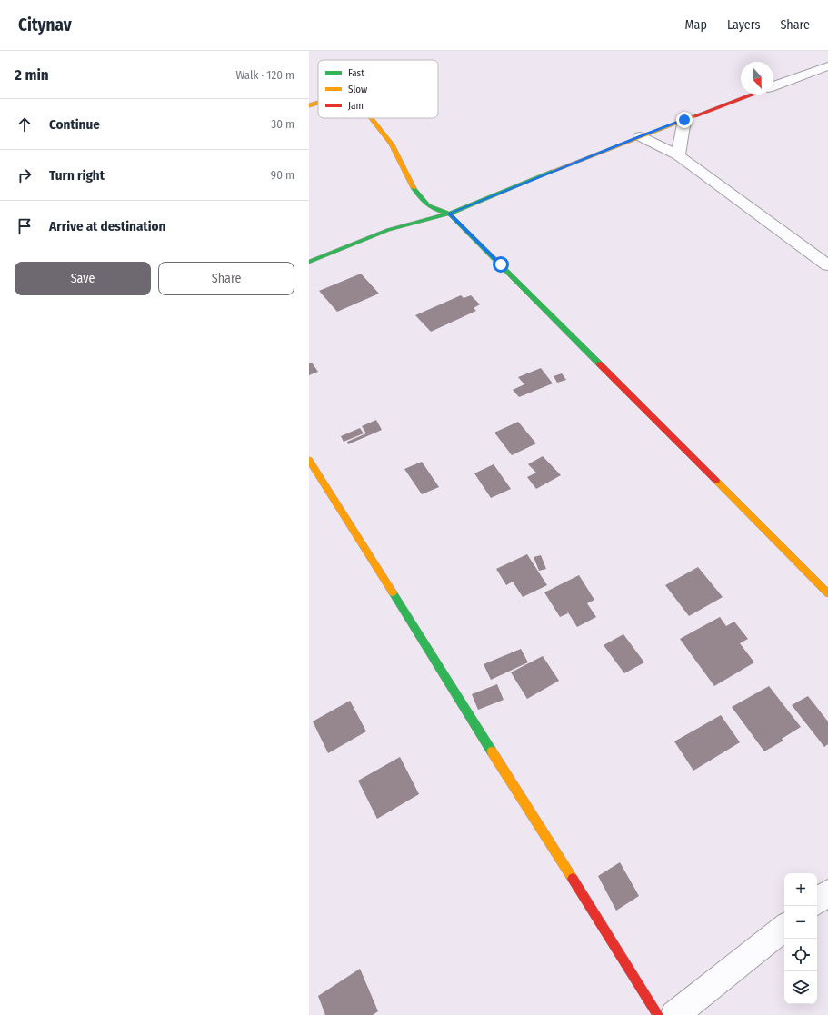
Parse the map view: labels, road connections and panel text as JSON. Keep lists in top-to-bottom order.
{
  "legend": ["Fast", "Slow", "Jam"],
  "north": "bottom",
  "page": {
    "header": "Citynav",
    "nav": ["Map", "Layers", "Share"],
    "heading": ["2 min", "Walk · 120 m"],
    "list": [
      ["Continue", "30 m"],
      ["Turn right", "90 m"],
      "Arrive at destination"
    ],
    "buttons": ["Save", "Share"],
    "map_buttons": ["+", "−"]
  }
}
